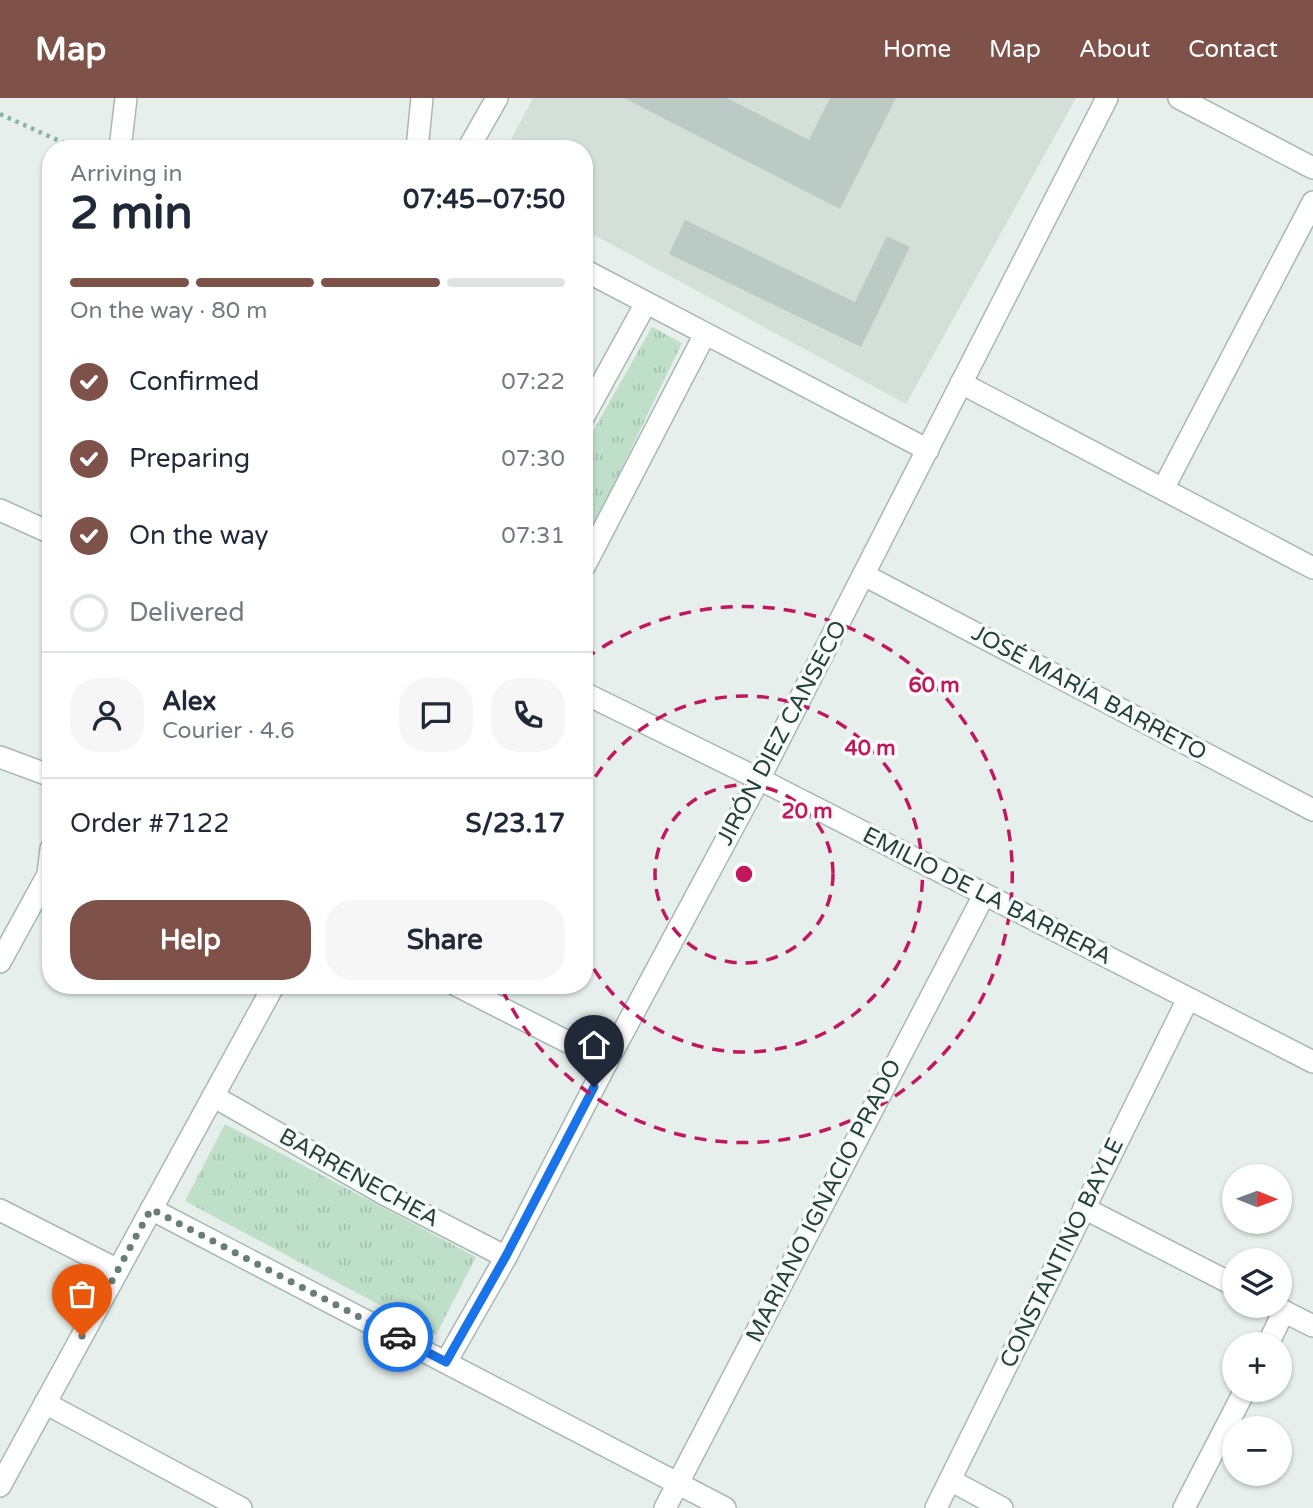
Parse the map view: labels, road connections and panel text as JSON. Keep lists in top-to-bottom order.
{
  "streets": {
    "street": [
      "JOSÉ MARÍA BARRETO",
      "JIRÓN DIEZ CANSECO",
      "EMILIO DE LA BARRERA",
      "BARRENECHEA",
      "MARIANO IGNACIO PRADO",
      "CONSTANTINO BAYLE"
    ]
  },
  "crossings": [
    ["JOSÉ MARÍA BARRETO", "JIRÓN DIEZ CANSECO"],
    ["JIRÓN DIEZ CANSECO", "EMILIO DE LA BARRERA"],
    ["JIRÓN DIEZ CANSECO", "BARRENECHEA"],
    ["EMILIO DE LA BARRERA", "MARIANO IGNACIO PRADO"],
    ["EMILIO DE LA BARRERA", "CONSTANTINO BAYLE"]
  ],
  "north": "right",
  "page": {
    "header": "Map",
    "nav": [
      "Home",
      "Map",
      "About",
      "Contact"
    ],
    "heading": ["2 min", "Arriving in", "07:45–07:50"],
    "panel": [
      "Alex",
      "Courier · 4.6",
      "Order #7122",
      "S/23.17"
    ],
    "bar": "On the way · 80 m",
    "list": [
      ["Confirmed", "07:22"],
      ["Preparing", "07:30"],
      ["On the way", "07:31"],
      "Delivered"
    ],
    "buttons": ["Help", "Share"],
    "map_buttons": ["+", "−"]
  },
  "rings": ["60 m", "40 m", "20 m"]
}
